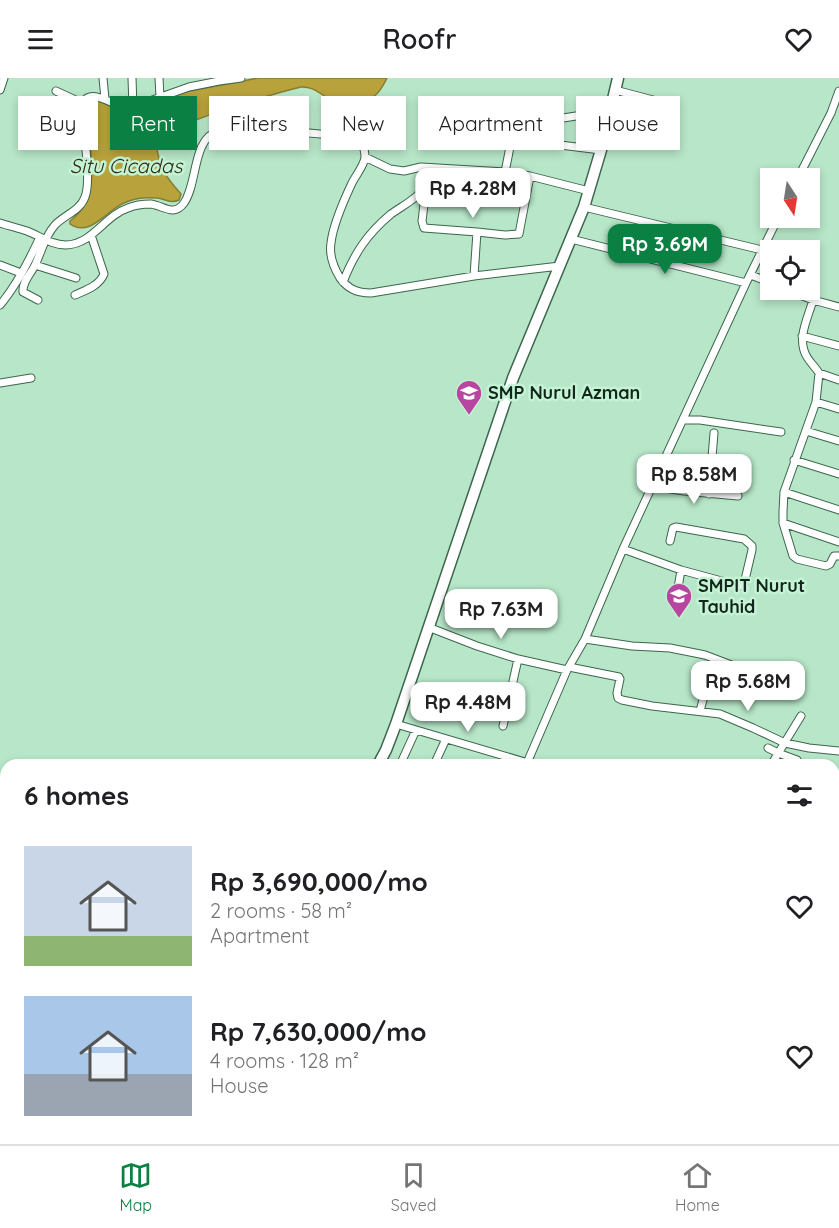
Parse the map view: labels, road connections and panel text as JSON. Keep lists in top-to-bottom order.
{
  "water": ["Situ Cicadas"],
  "places": {
    "school or university": ["SMP Nurul Azman", "SMPIT Nurut Tauhid"]
  },
  "north": "bottom",
  "page": {
    "header": "Roofr",
    "chip": [
      "Buy",
      "Rent",
      "Filters",
      "New",
      "Apartment",
      "House"
    ],
    "price": [
      "Rp 4.28M",
      "Rp 3.69M",
      "Rp 8.58M",
      "Rp 7.63M",
      "Rp 5.68M",
      "Rp 4.48M"
    ],
    "heading": "6 homes",
    "list": [
      {
        "name": "Rp 3,690,000/mo",
        "note": "2 rooms · 58 m² · Apartment"
      },
      {
        "name": "Rp 7,630,000/mo",
        "note": "4 rooms · 128 m² · House"
      }
    ],
    "tabs": ["Map", "Saved", "Home"]
  }
}
